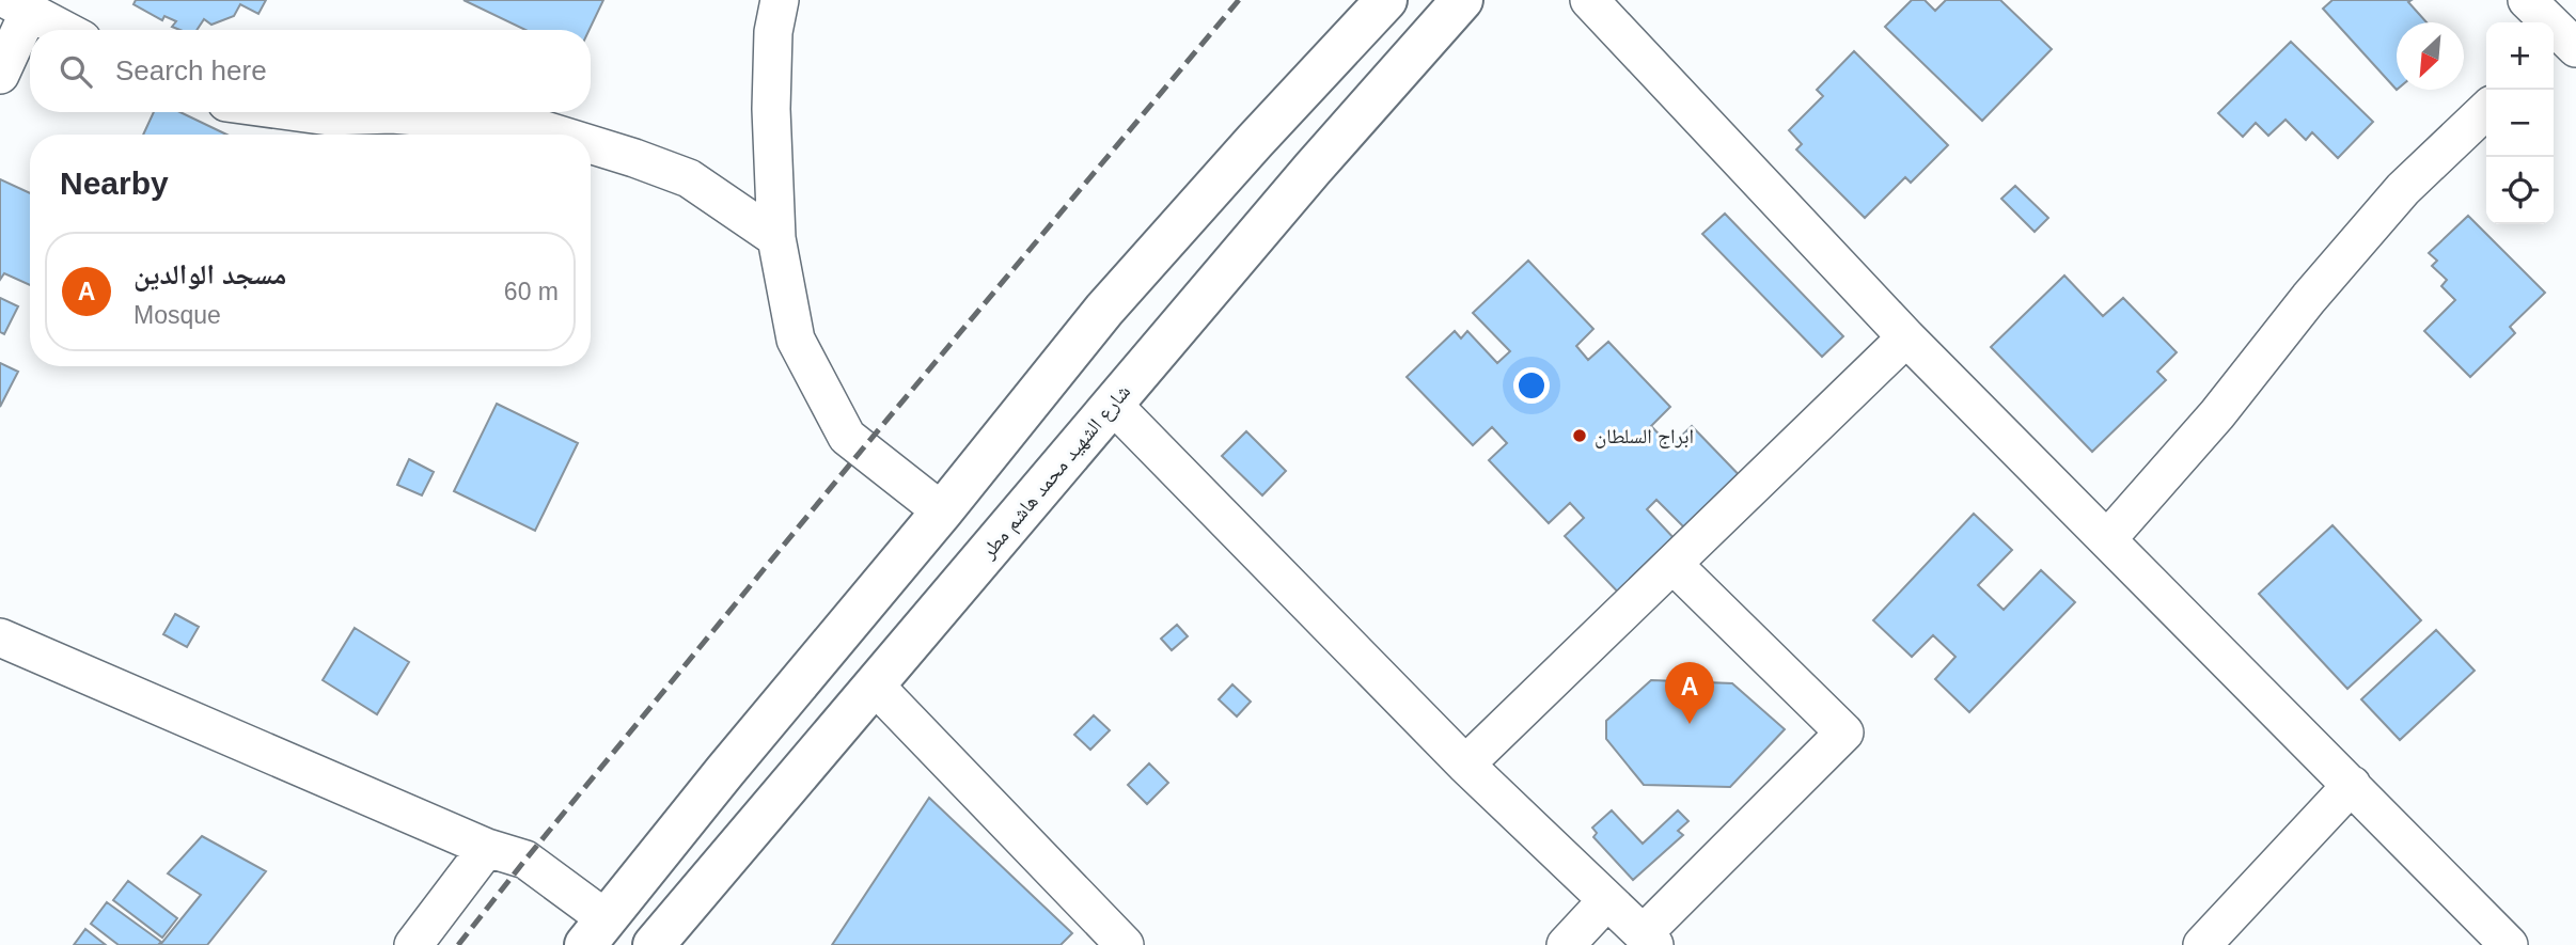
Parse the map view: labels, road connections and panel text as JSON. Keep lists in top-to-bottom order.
{
  "streets": {
    "main road": ["شارع الشهيد محمد هاشم مطر"]
  },
  "places": ["ابراج السلطان"],
  "north": "bottom left",
  "page": {
    "map_buttons": ["+", "−"],
    "search": "Search here",
    "heading": "Nearby",
    "list": [
      {
        "mark": "A",
        "name": "مسجد الوالدين",
        "note": "Mosque",
        "value": "60 m"
      }
    ],
    "pins": "A"
  }
}
